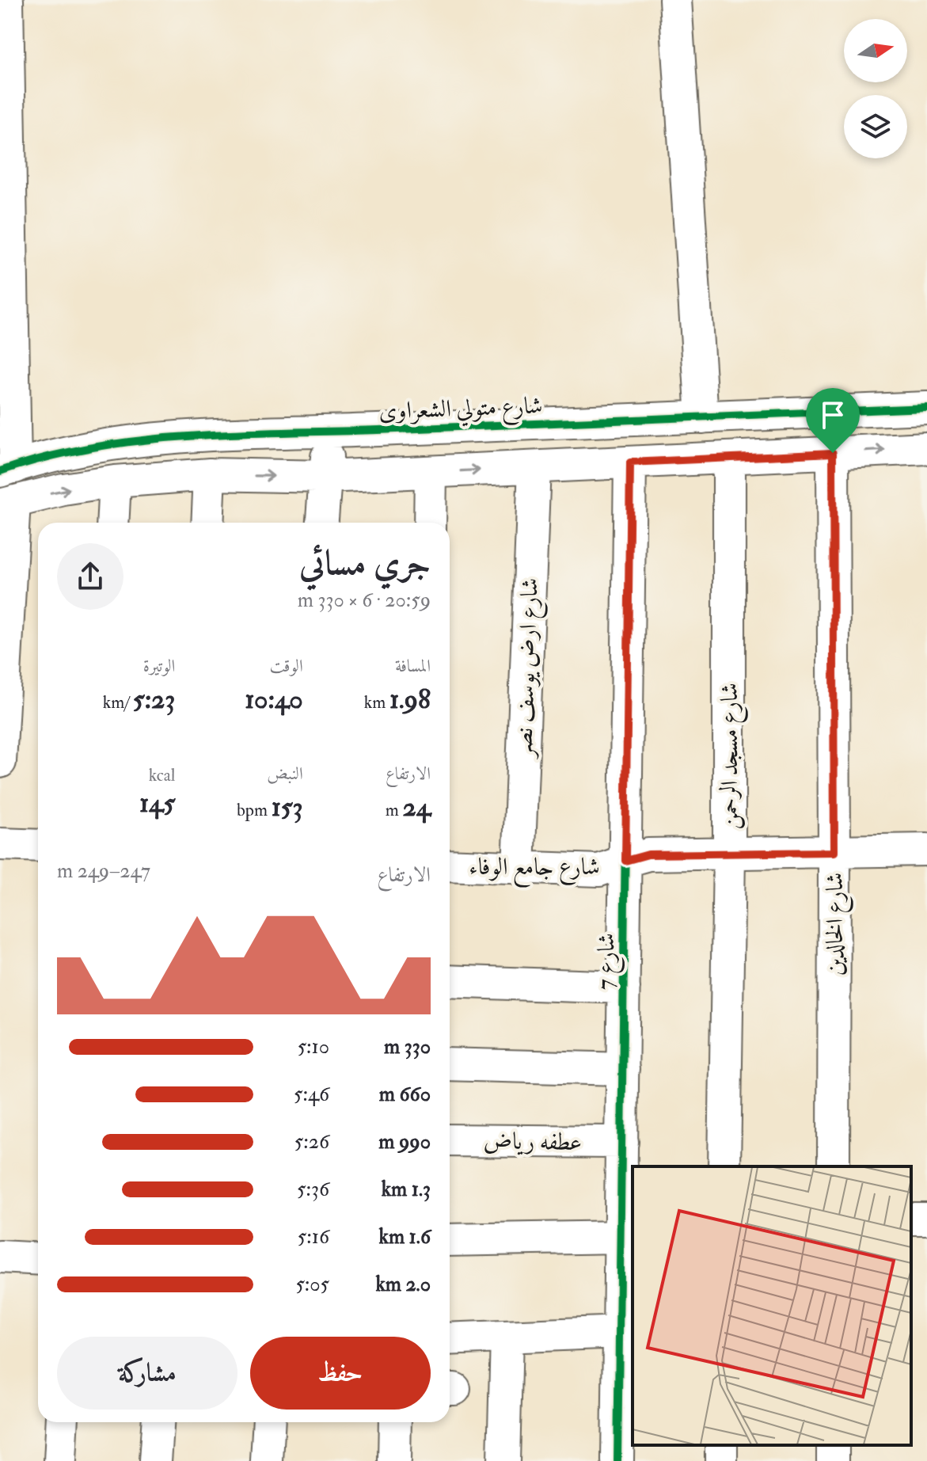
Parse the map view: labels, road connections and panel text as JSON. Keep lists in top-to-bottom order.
{
  "streets": {
    "street": [
      "شارع متولي الشعراوى",
      "شارع ارض يوسف نصر",
      "شارع مسجد الرحمن",
      "شارع جامع الوفاء",
      "شارع الخالدين",
      "شارع 7",
      "عطفه رياض"
    ]
  },
  "crossings": [
    ["شارع ارض يوسف نصر", "شارع جامع الوفاء"],
    ["شارع مسجد الرحمن", "شارع جامع الوفاء"],
    ["شارع جامع الوفاء", "شارع الخالدين"],
    ["شارع جامع الوفاء", "شارع 7"],
    ["شارع 7", "عطفه رياض"]
  ],
  "north": "right",
  "page": {
    "heading": ["جري مسائي", "20:59 · 6 × 330 m"],
    "stats": [
      ["المسافة", "1.98 km"],
      ["الوقت", "10:40"],
      ["الوتيرة", "5:23 /km"],
      ["الارتفاع", "24 m"],
      ["النبض", "153 bpm"],
      ["kcal", "145"]
    ],
    "chart": ["الارتفاع", "247–249 m"],
    "list": [
      {
        "name": "330 m",
        "note": "5:10"
      },
      {
        "name": "660 m",
        "note": "5:46"
      },
      {
        "name": "990 m",
        "note": "5:26"
      },
      {
        "name": "1.3 km",
        "note": "5:36"
      },
      {
        "name": "1.6 km",
        "note": "5:16"
      },
      {
        "name": "2.0 km",
        "note": "5:05"
      }
    ],
    "buttons": ["حفظ", "مشاركة"]
  }
}
